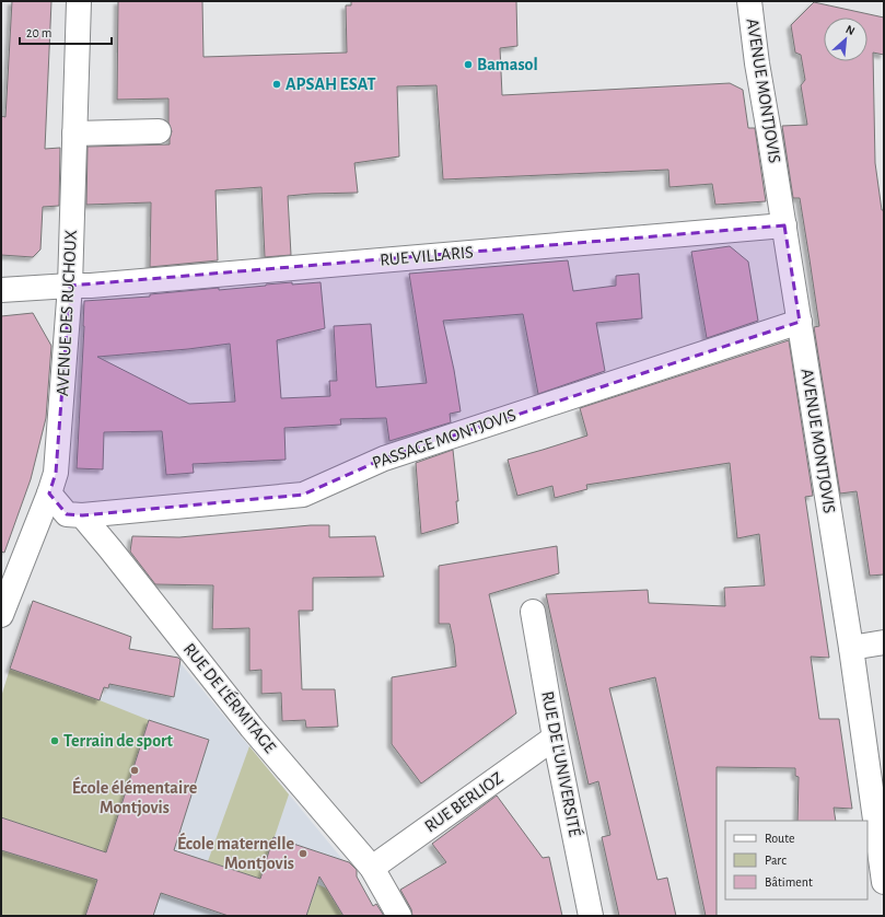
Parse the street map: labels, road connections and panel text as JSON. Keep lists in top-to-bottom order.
{
  "streets": {
    "street": [
      "AVENUE MONTJOVIS",
      "RUE VILLARIS",
      "AVENUE DES RUCHOUX",
      "PASSAGE MONTJOVIS",
      "RUE DE L'ÉRMITAGE",
      "RUE DE L'UNIVERSITÉ",
      "RUE BERLIOZ"
    ]
  },
  "crossings": [
    ["AVENUE MONTJOVIS", "RUE VILLARIS"],
    ["AVENUE MONTJOVIS", "PASSAGE MONTJOVIS"],
    ["RUE VILLARIS", "AVENUE DES RUCHOUX"],
    ["PASSAGE MONTJOVIS", "RUE DE L'ÉRMITAGE"],
    ["RUE DE L'ÉRMITAGE", "RUE BERLIOZ"],
    ["RUE DE L'UNIVERSITÉ", "RUE BERLIOZ"]
  ],
  "places": [
    "Bamasol",
    "APSAH ESAT",
    "Terrain de sport",
    "École élémentaire Montjovis",
    "École maternelle Montjovis"
  ],
  "legend": ["Route", "Parc", "Bâtiment"],
  "scale_bar": "20 m",
  "north": "top right"
}
